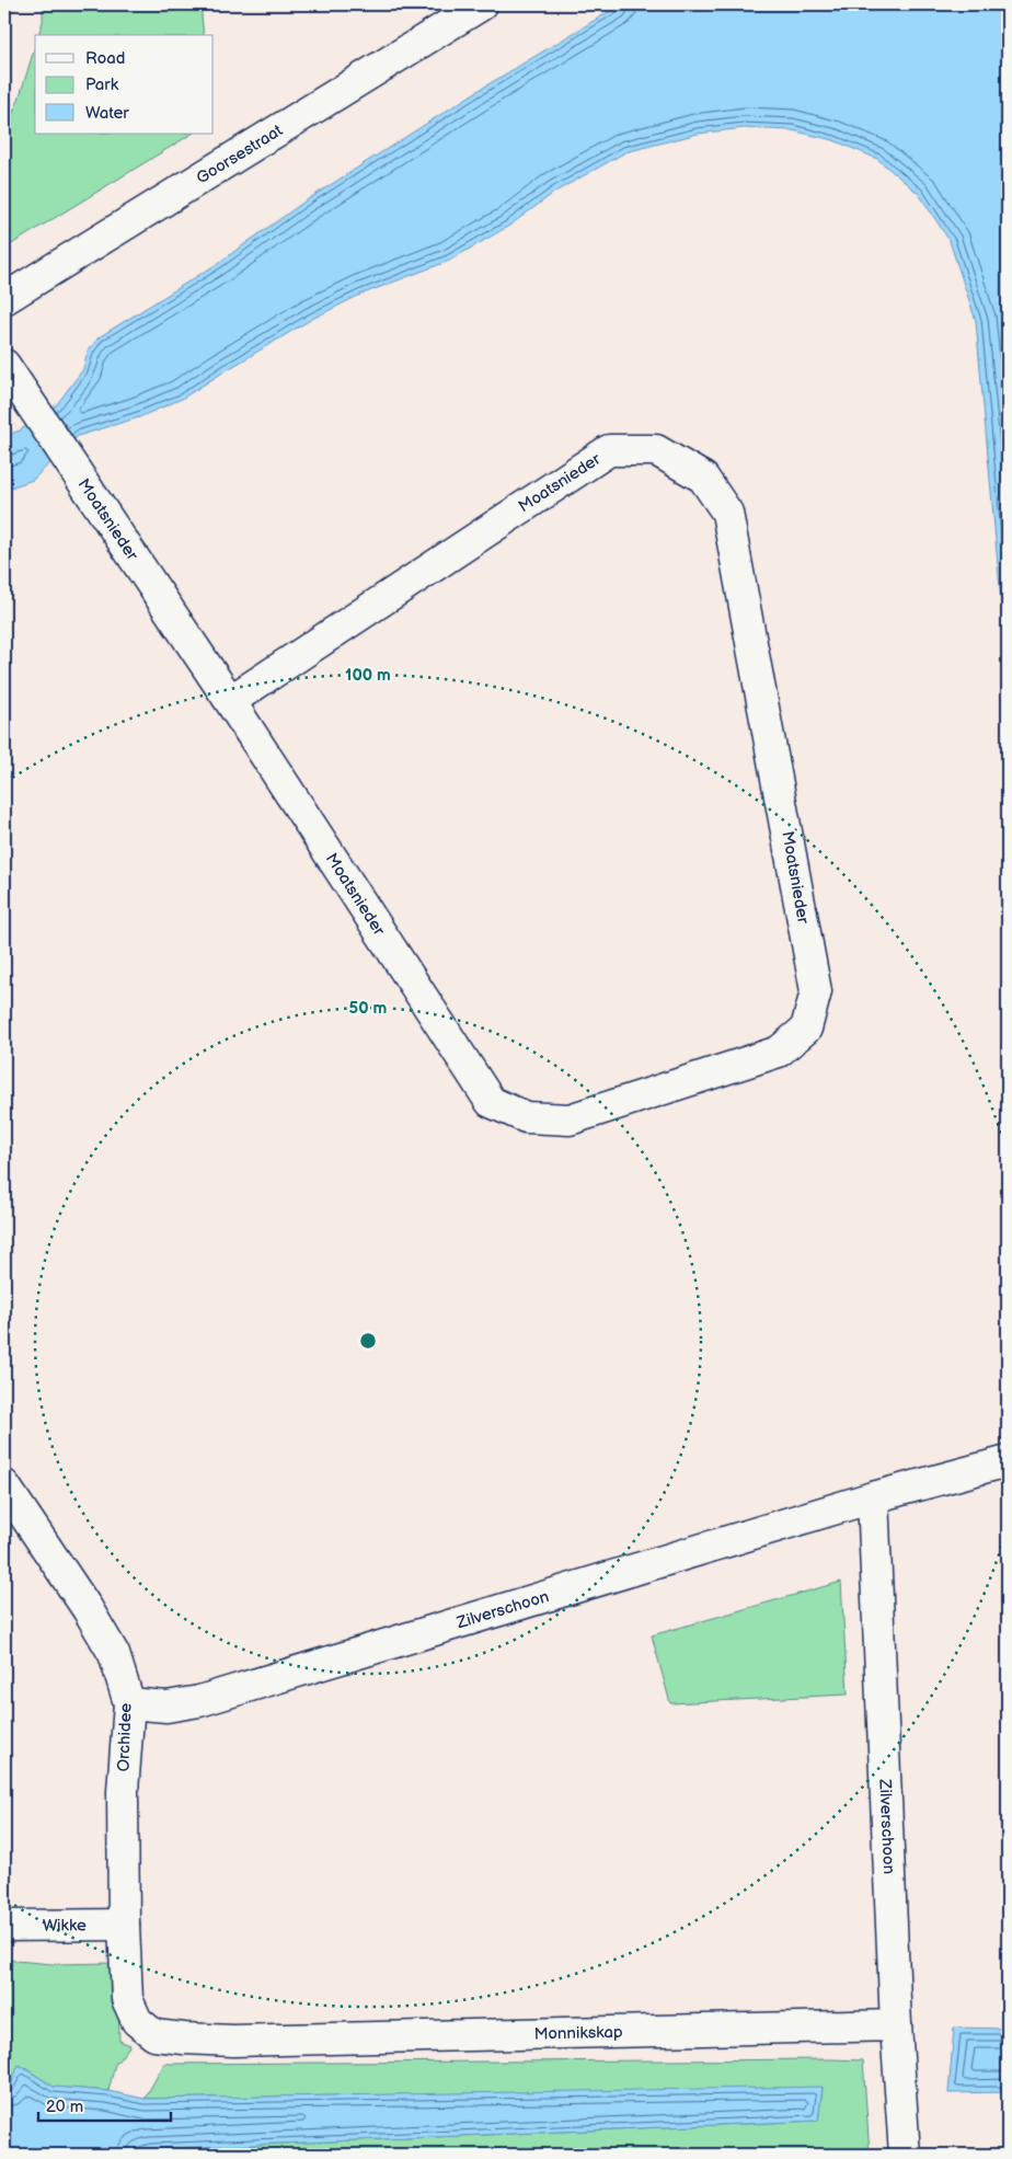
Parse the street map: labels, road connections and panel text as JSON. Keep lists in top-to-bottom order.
{
  "streets": {
    "street": [
      "Goorsestraat",
      "Moatsnieder",
      "Zilverschoon",
      "Orchidee",
      "Wikke",
      "Monnikskap"
    ]
  },
  "crossings": [
    ["Zilverschoon", "Orchidee"],
    ["Zilverschoon", "Monnikskap"],
    ["Orchidee", "Wikke"],
    ["Orchidee", "Monnikskap"]
  ],
  "legend": ["Road", "Park", "Water"],
  "scale_bar": "20 m",
  "rings": ["100 m", "50 m"]
}
